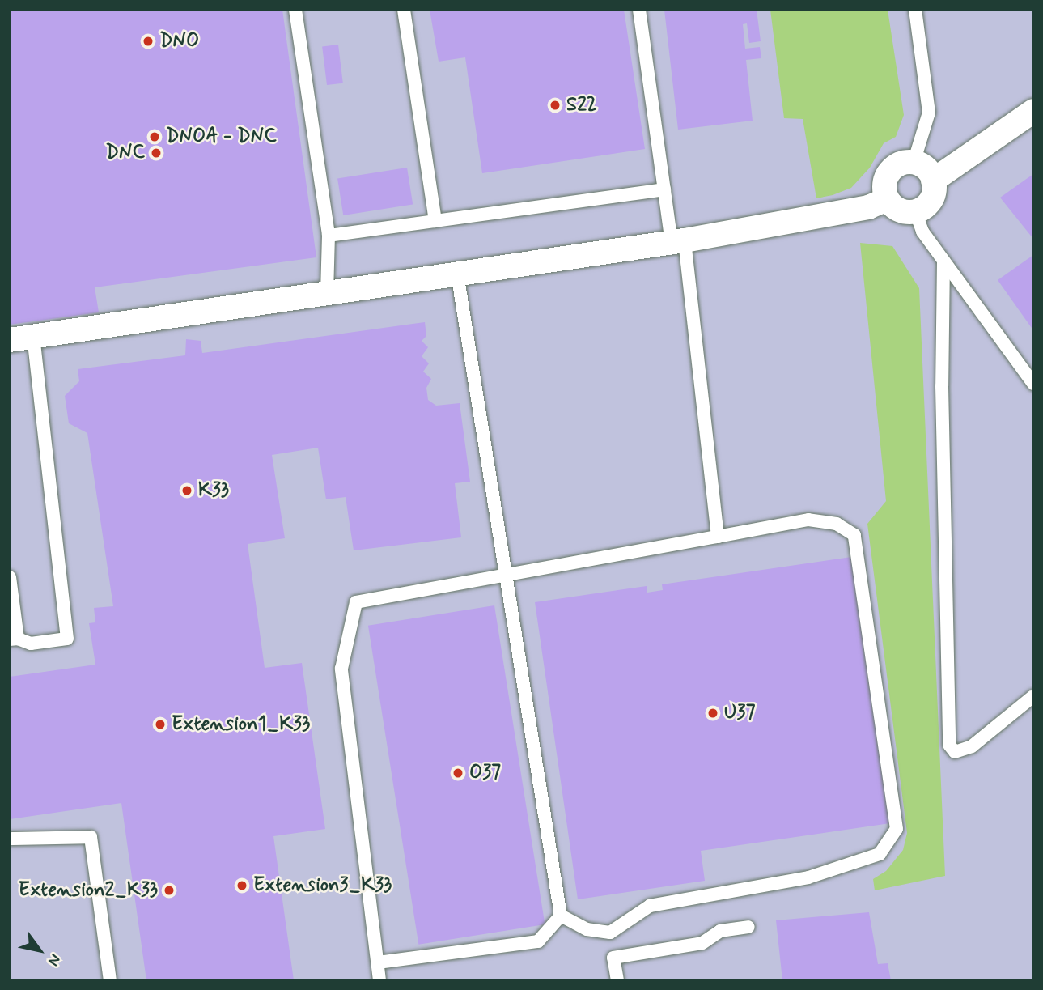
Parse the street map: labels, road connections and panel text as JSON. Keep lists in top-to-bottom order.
{
  "places": [
    "DNO",
    "S22",
    "DNOA - DNC",
    "DNC",
    "K33",
    "U37",
    "Extension1_K33",
    "O37",
    "Extension3_K33",
    "Extension2_K33"
  ],
  "north": "bottom right"
}
